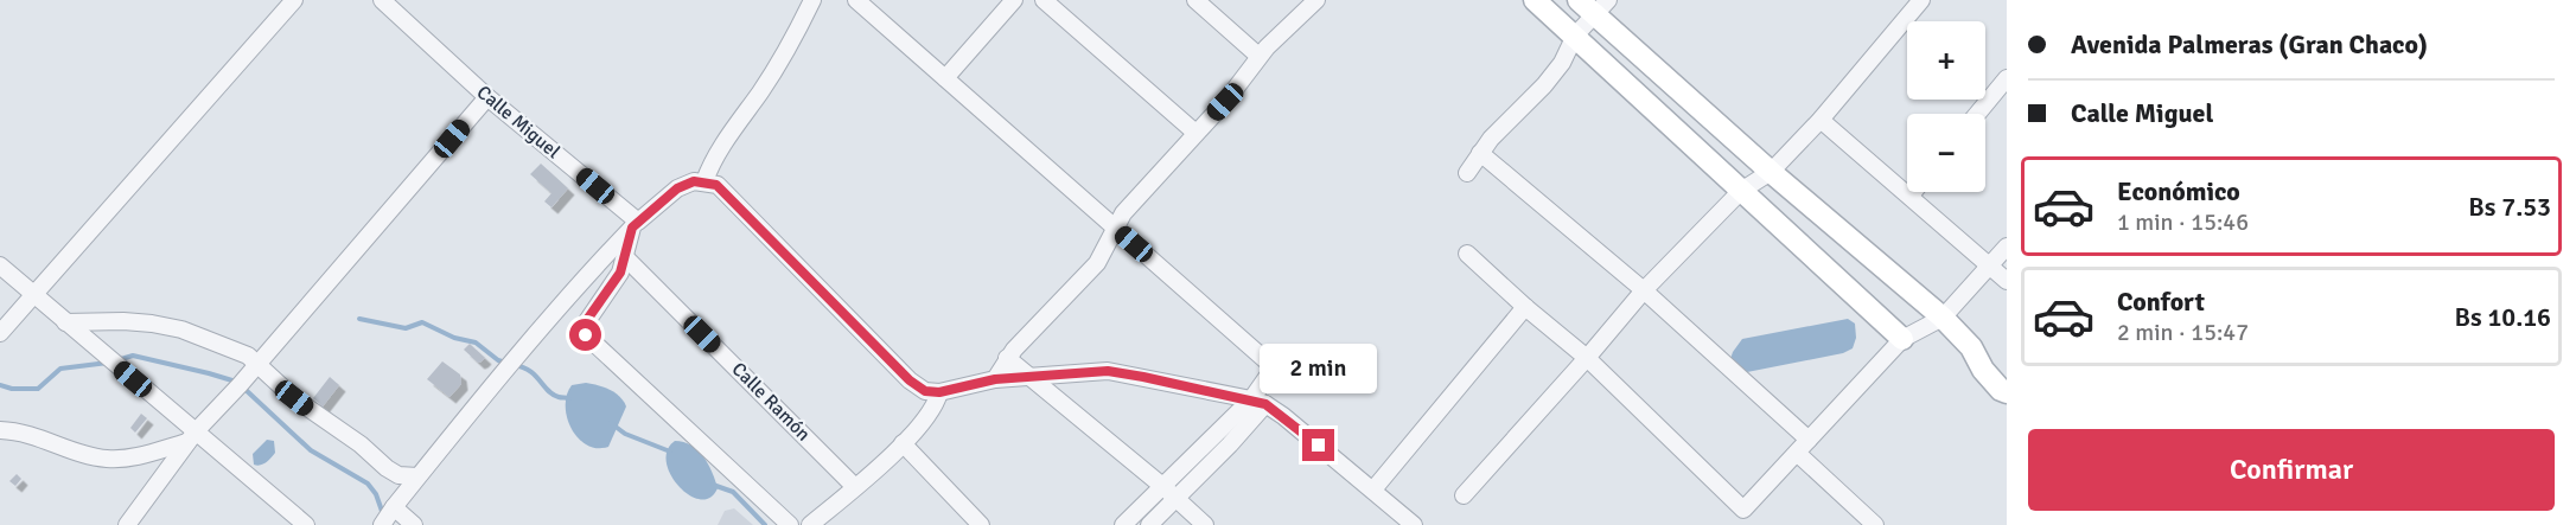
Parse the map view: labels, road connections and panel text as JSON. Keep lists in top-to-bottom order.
{
  "streets": {
    "street": ["Calle Miguel", "Calle Ramón"]
  },
  "page": {
    "banner": ["Avenida Palmeras (Gran Chaco)", "Calle Miguel"],
    "map_buttons": ["+", "−"],
    "list": [
      {
        "name": "Económico",
        "note": "1 min · 15:46",
        "value": "Bs 7.53"
      },
      {
        "name": "Confort",
        "note": "2 min · 15:47",
        "value": "Bs 10.16"
      }
    ],
    "bubble": "2 min",
    "buttons": "Confirmar"
  }
}
